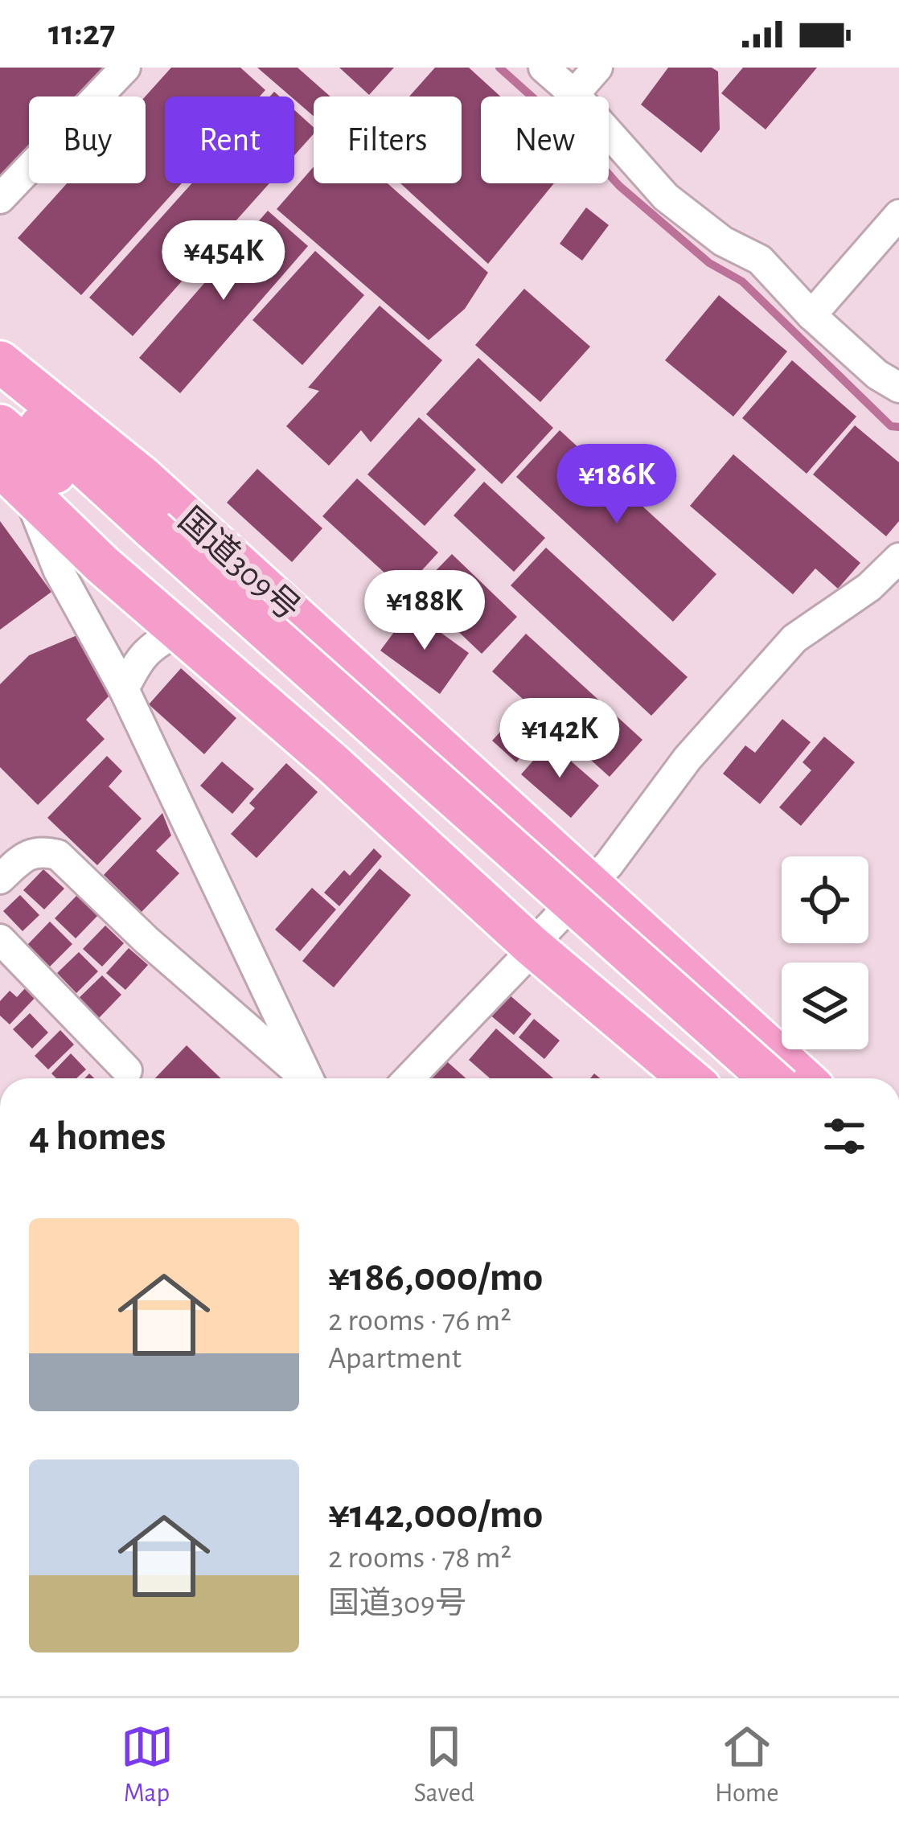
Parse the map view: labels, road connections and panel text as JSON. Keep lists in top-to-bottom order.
{
  "streets": {
    "highway": ["国道309号"]
  },
  "page": {
    "status": "11:27",
    "chip": [
      "Buy",
      "Rent",
      "Filters",
      "New"
    ],
    "price": [
      "¥454K",
      "¥186K",
      "¥188K",
      "¥142K"
    ],
    "heading": "4 homes",
    "list": [
      {
        "name": "¥186,000/mo",
        "note": "2 rooms · 76 m² · Apartment"
      },
      {
        "name": "¥142,000/mo",
        "note": "2 rooms · 78 m² · 国道309号"
      }
    ],
    "tabs": ["Map", "Saved", "Home"]
  }
}
